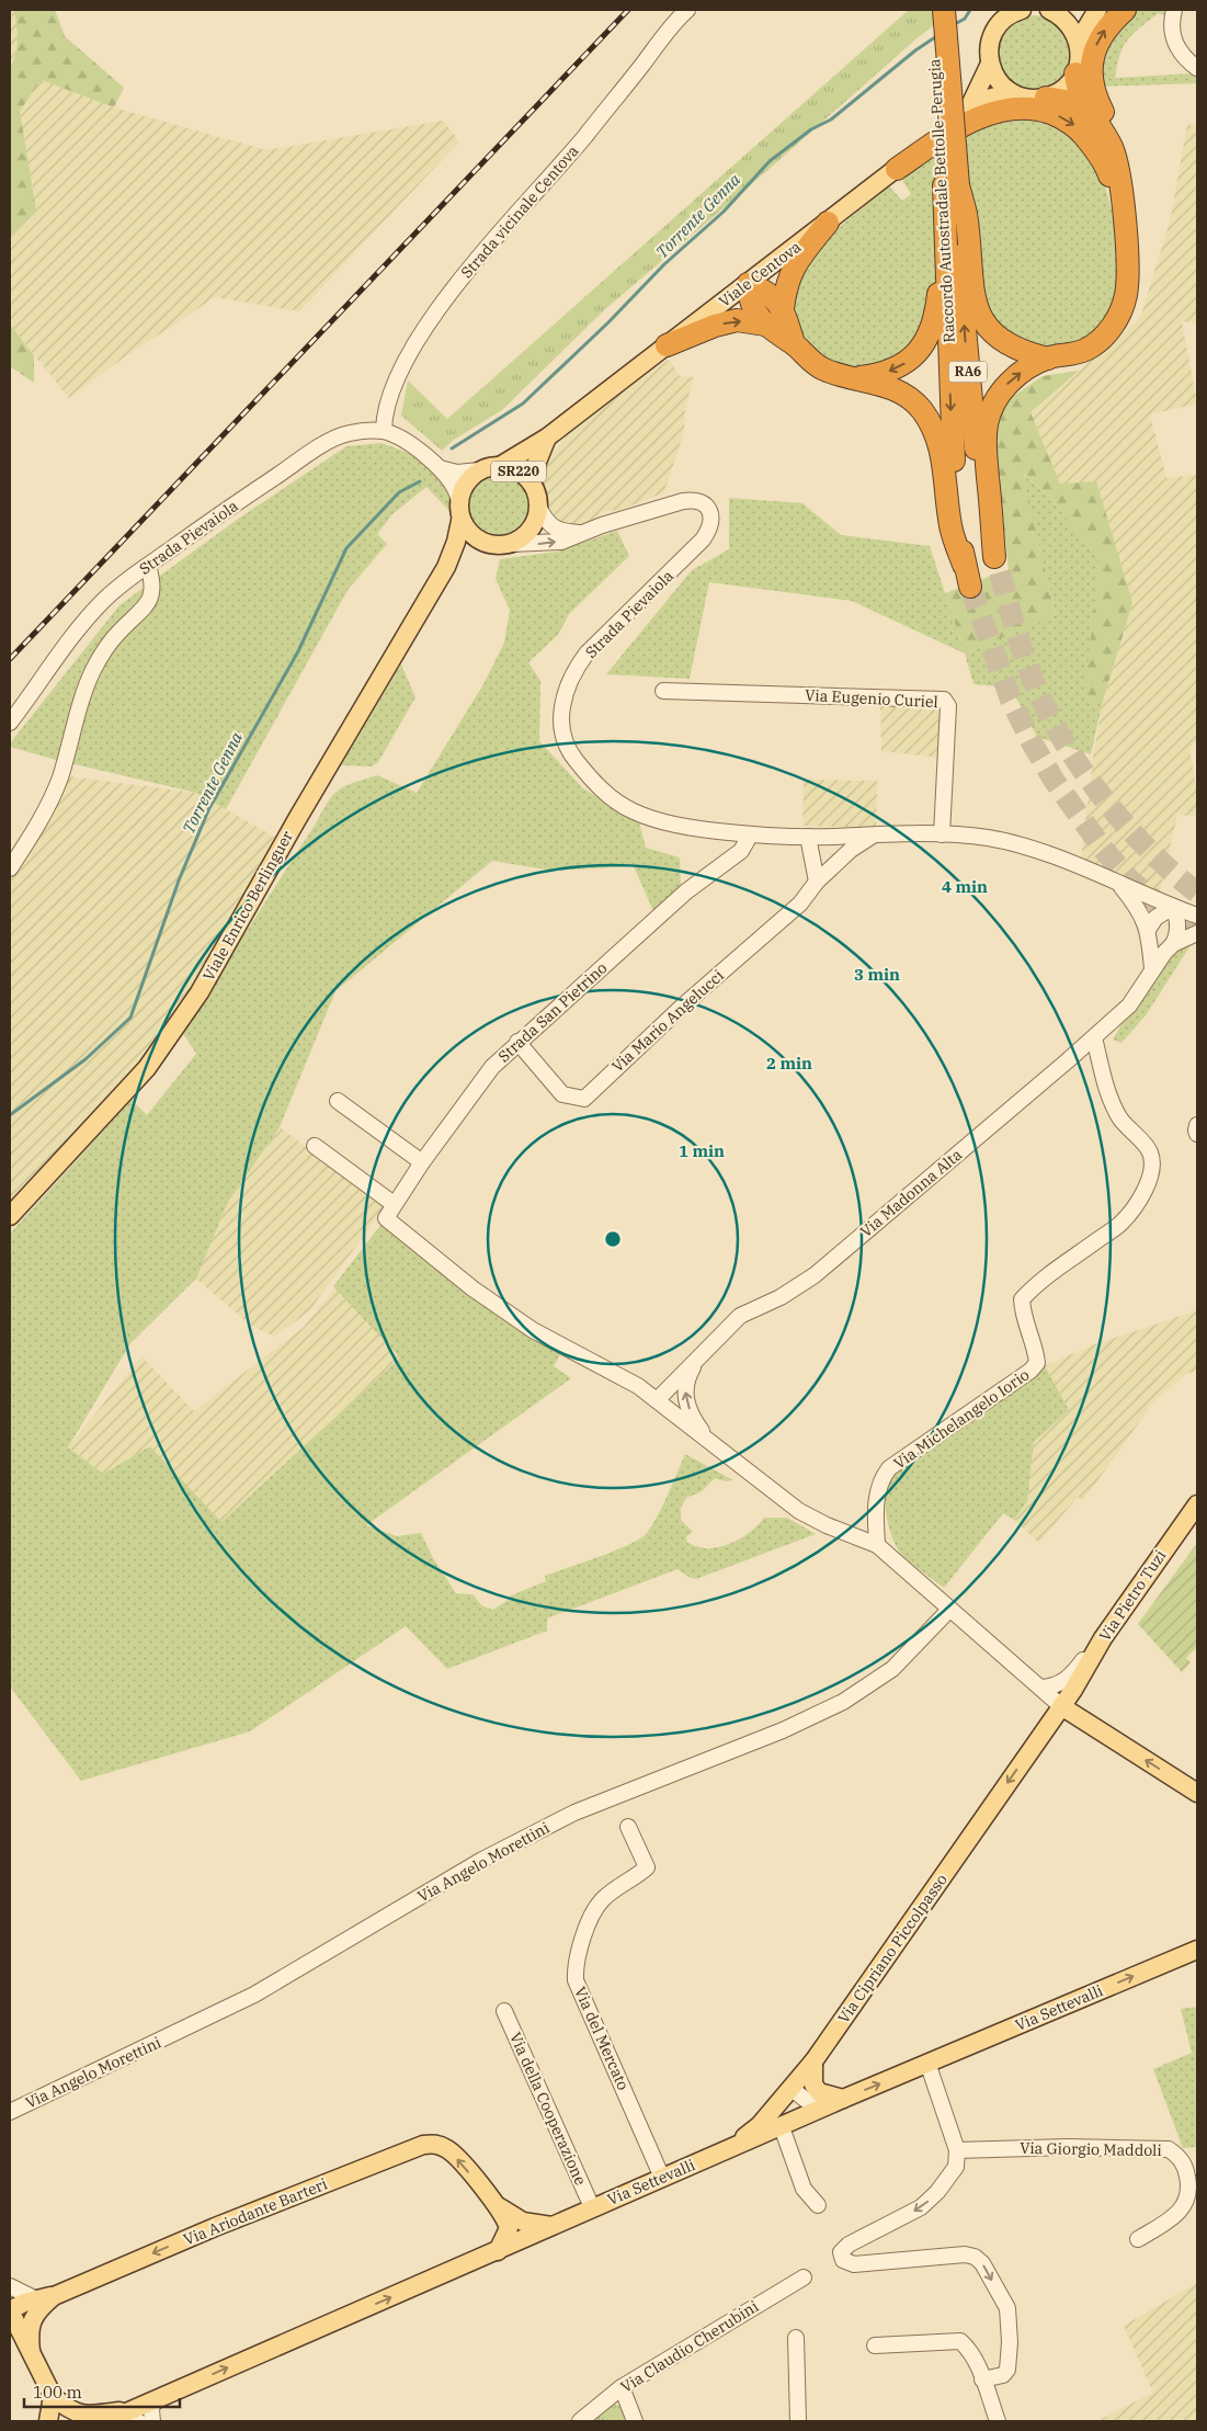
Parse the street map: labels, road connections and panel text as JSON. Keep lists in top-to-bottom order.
{
  "streets": {
    "highway": ["Raccordo Autostradale Bettolle-Perugia", "RA6"],
    "main road": [
      "Viale Centova",
      "SR220",
      "Viale Enrico Berlinguer",
      "Via Pietro Tuzi",
      "Via Cipriano Piccolpasso",
      "Via Settevalli",
      "Via Ariodante Barteri"
    ],
    "street": [
      "Strada vicinale Centova",
      "Strada Pievaiola",
      "Via Eugenio Curiel",
      "Strada San Pietrino",
      "Via Mario Angelucci",
      "Via Madonna Alta",
      "Via Michelangelo Iorio",
      "Via Angelo Morettini",
      "Via del Mercato",
      "Via della Cooperazione",
      "Via Giorgio Maddoli",
      "Via Claudio Cherubini"
    ]
  },
  "crossings": [
    ["Raccordo Autostradale Bettolle-Perugia", "RA6"],
    ["Strada vicinale Centova", "Strada Pievaiola"],
    ["Viale Centova", "SR220"],
    ["Viale Centova", "Viale Enrico Berlinguer"],
    ["SR220", "Strada Pievaiola"],
    ["SR220", "Via Eugenio Curiel"],
    ["SR220", "Viale Enrico Berlinguer"],
    ["SR220", "Strada San Pietrino"],
    ["SR220", "Via Mario Angelucci"],
    ["Strada Pievaiola", "Strada San Pietrino"],
    ["Strada San Pietrino", "Via Mario Angelucci"],
    ["Strada San Pietrino", "Via Madonna Alta"],
    ["Via Madonna Alta", "Via Michelangelo Iorio"],
    ["Via Pietro Tuzi", "Via Cipriano Piccolpasso"],
    ["Via Cipriano Piccolpasso", "Via Settevalli"],
    ["Via Settevalli", "Via del Mercato"],
    ["Via Settevalli", "Via della Cooperazione"]
  ],
  "one_way": ["Via Cipriano Piccolpasso", "Via Settevalli", "Via Ariodante Barteri"],
  "water": ["Torrente Genna"],
  "scale_bar": "100 m",
  "rings": [
    "4 min",
    "3 min",
    "2 min",
    "1 min"
  ]
}
